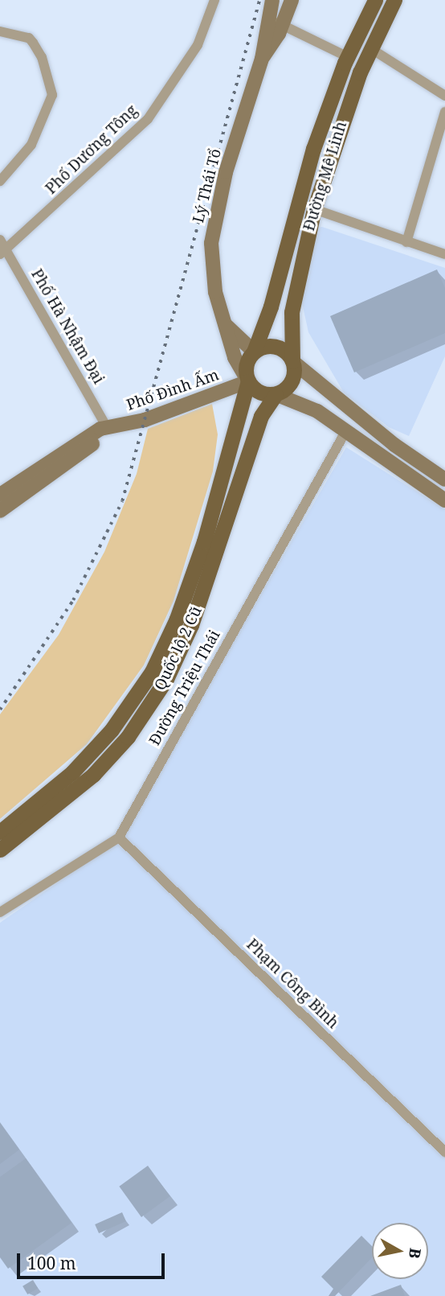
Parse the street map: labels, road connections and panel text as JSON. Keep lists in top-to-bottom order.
{
  "streets": {
    "main road": [
      "Đường Mê Linh",
      "Lý Thái Tổ",
      "Phố Đình Ấm",
      "Quốc lộ 2 Cũ"
    ],
    "street": [
      "Phố Dương Tông",
      "Phố Hà Nhậm Đại",
      "Đường Triệu Thái",
      "Phạm Công Bình"
    ]
  },
  "crossings": [
    ["Phố Dương Tông", "Phố Hà Nhậm Đại"],
    ["Đường Mê Linh", "Lý Thái Tổ"],
    ["Đường Mê Linh", "Phố Đình Ấm"],
    ["Đường Mê Linh", "Quốc lộ 2 Cũ"],
    ["Lý Thái Tổ", "Phố Đình Ấm"],
    ["Lý Thái Tổ", "Quốc lộ 2 Cũ"],
    ["Phố Hà Nhậm Đại", "Phố Đình Ấm"],
    ["Phố Đình Ấm", "Quốc lộ 2 Cũ"],
    ["Đường Triệu Thái", "Phạm Công Bình"]
  ],
  "scale_bar": "100 m",
  "north": "right"
}
